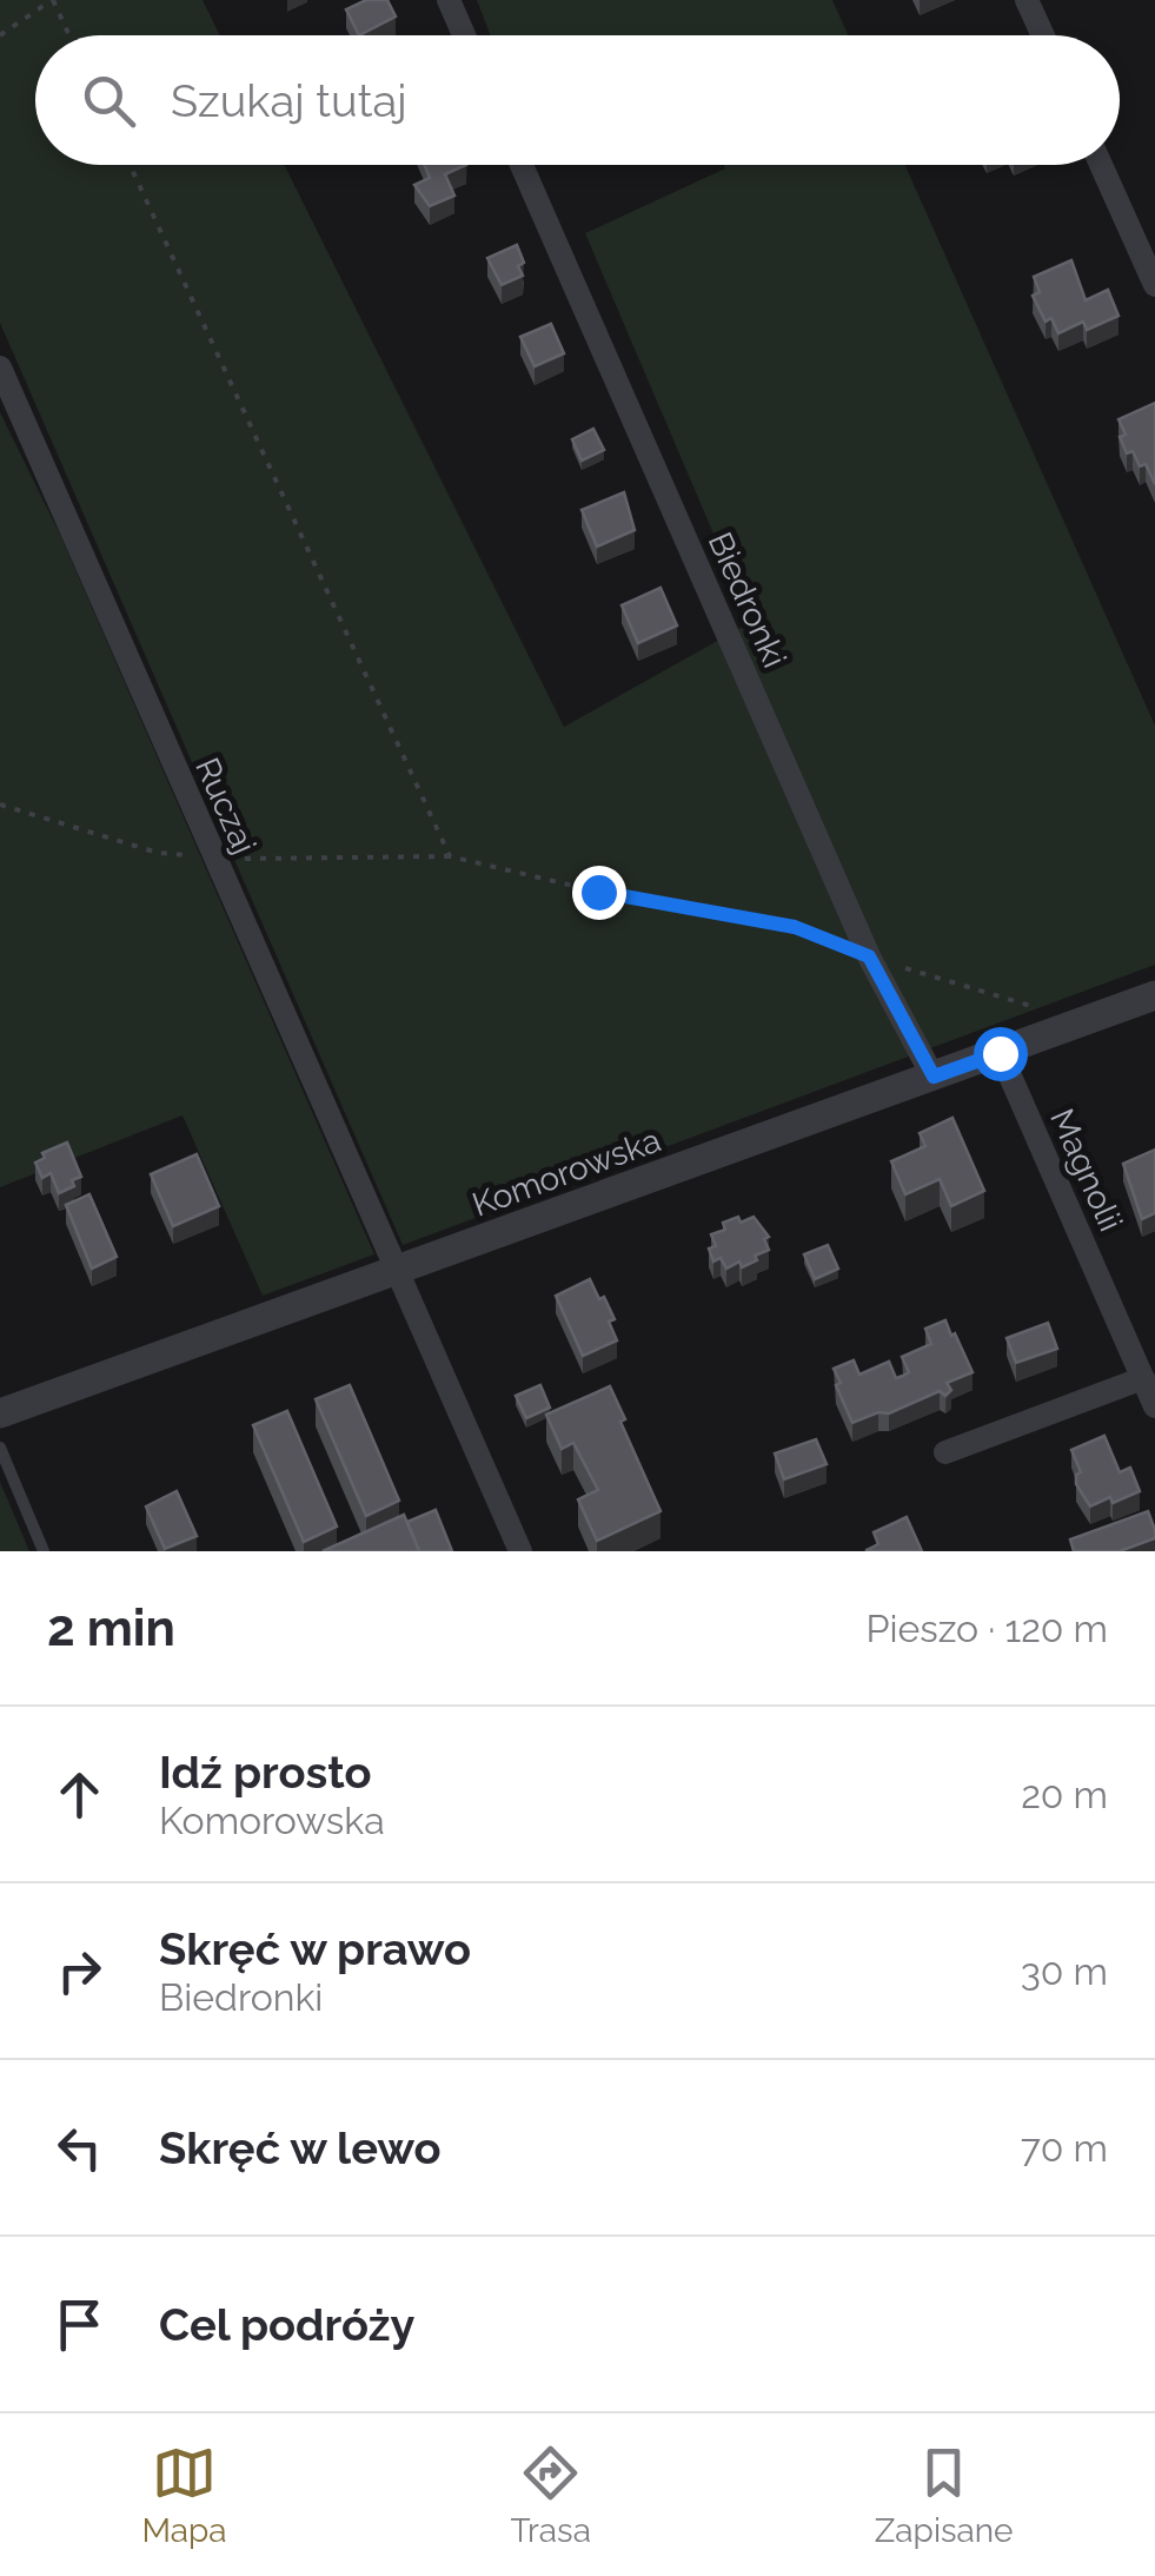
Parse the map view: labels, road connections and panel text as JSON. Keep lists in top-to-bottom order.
{
  "streets": {
    "street": [
      "Biedronki",
      "Ruczaj",
      "Magnolii",
      "Komorowska"
    ]
  },
  "crossings": [
    ["Biedronki", "Komorowska"],
    ["Ruczaj", "Komorowska"],
    ["Magnolii", "Komorowska"]
  ],
  "page": {
    "search": "Szukaj tutaj",
    "heading": ["2 min", "Pieszo · 120 m"],
    "list": [
      ["Idź prosto", "Komorowska", "20 m"],
      ["Skręć w prawo", "Biedronki", "30 m"],
      ["Skręć w lewo", "70 m"],
      "Cel podróży"
    ],
    "nav": ["Mapa", "Trasa", "Zapisane"]
  }
}
